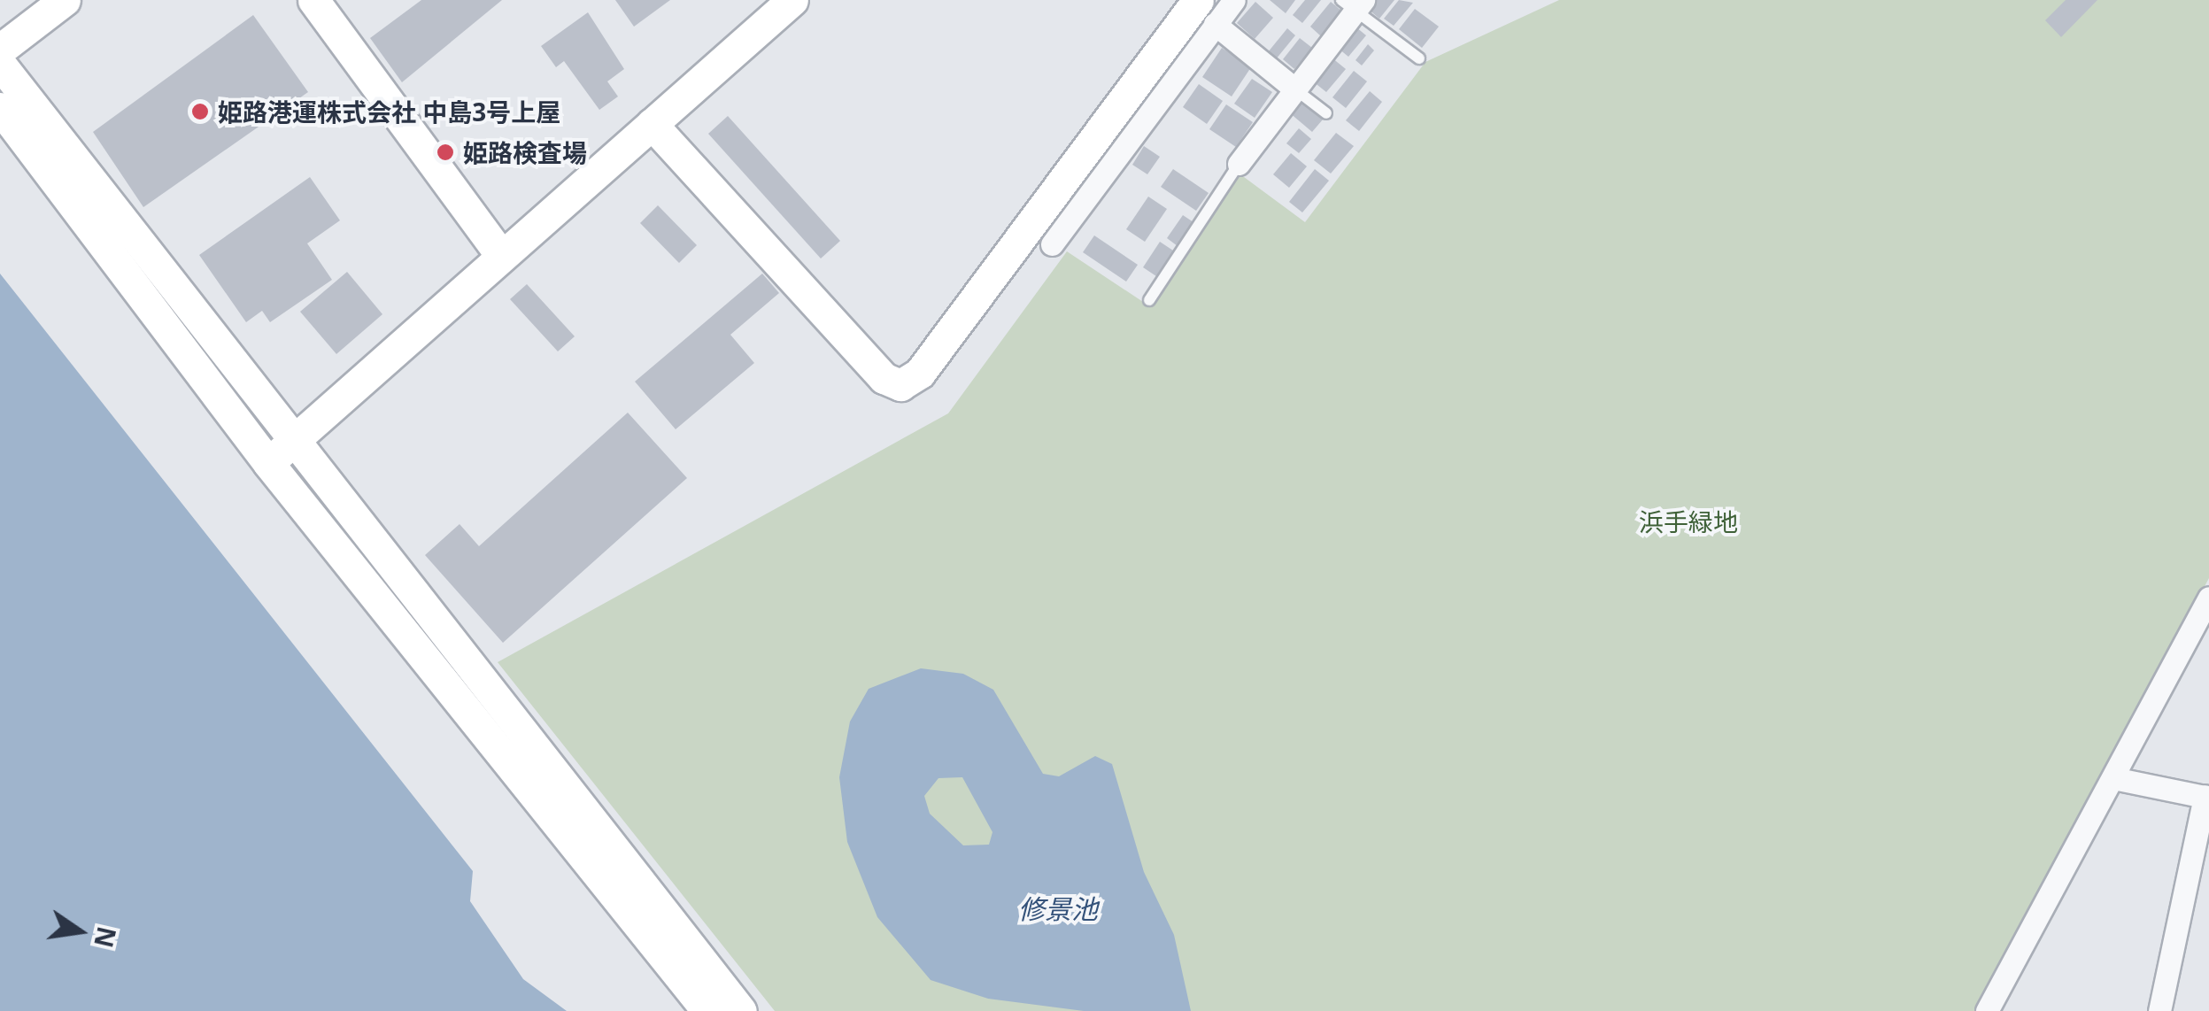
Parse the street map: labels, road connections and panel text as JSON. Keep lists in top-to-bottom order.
{
  "water": ["修景池"],
  "parks": ["浜手緑地"],
  "places": ["姫路港運株式会社 中島3号上屋", "姫路検査場"],
  "north": "right"
}
